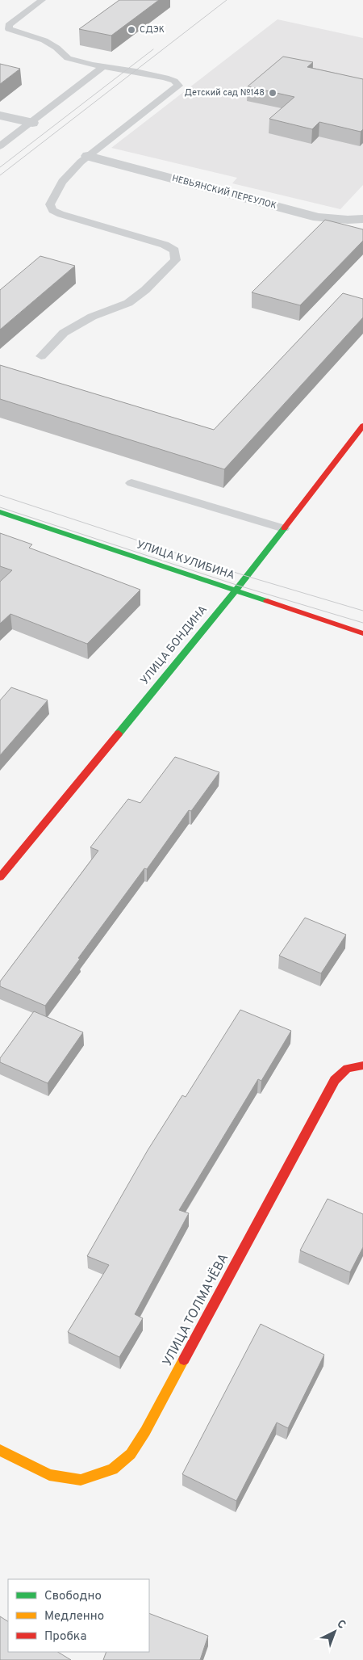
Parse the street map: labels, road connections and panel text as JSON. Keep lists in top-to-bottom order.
{
  "streets": {
    "street": [
      "НЕВЬЯНСКИЙ ПЕРЕУЛОК",
      "УЛИЦА КУЛИБИНА",
      "УЛИЦА БОНДИНА",
      "УЛИЦА ТОЛМАЧЁВА"
    ]
  },
  "crossings": [
    ["УЛИЦА КУЛИБИНА", "УЛИЦА БОНДИНА"]
  ],
  "places": ["СДЭК", "Детский сад №148"],
  "legend": ["Свободно", "Медленно", "Пробка"],
  "north": "top right"
}
